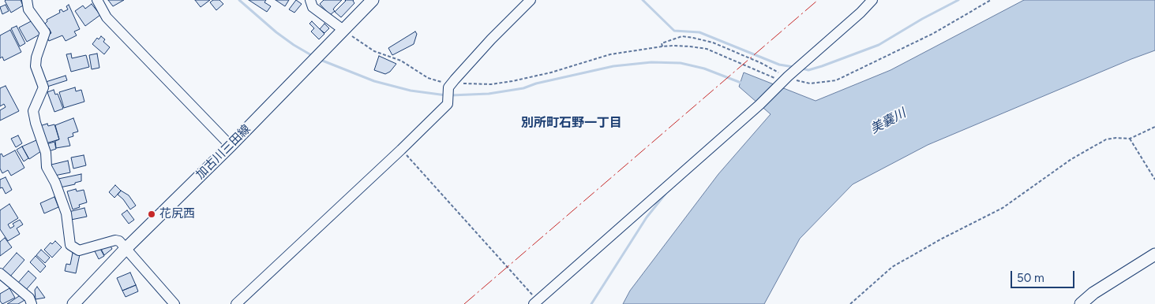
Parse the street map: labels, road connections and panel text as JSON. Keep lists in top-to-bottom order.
{
  "streets": {
    "main road": ["加古川三田線"]
  },
  "districts": ["別所町石野一丁目"],
  "water": ["美嚢川"],
  "places": ["花尻西"],
  "scale_bar": "50 m"
}
